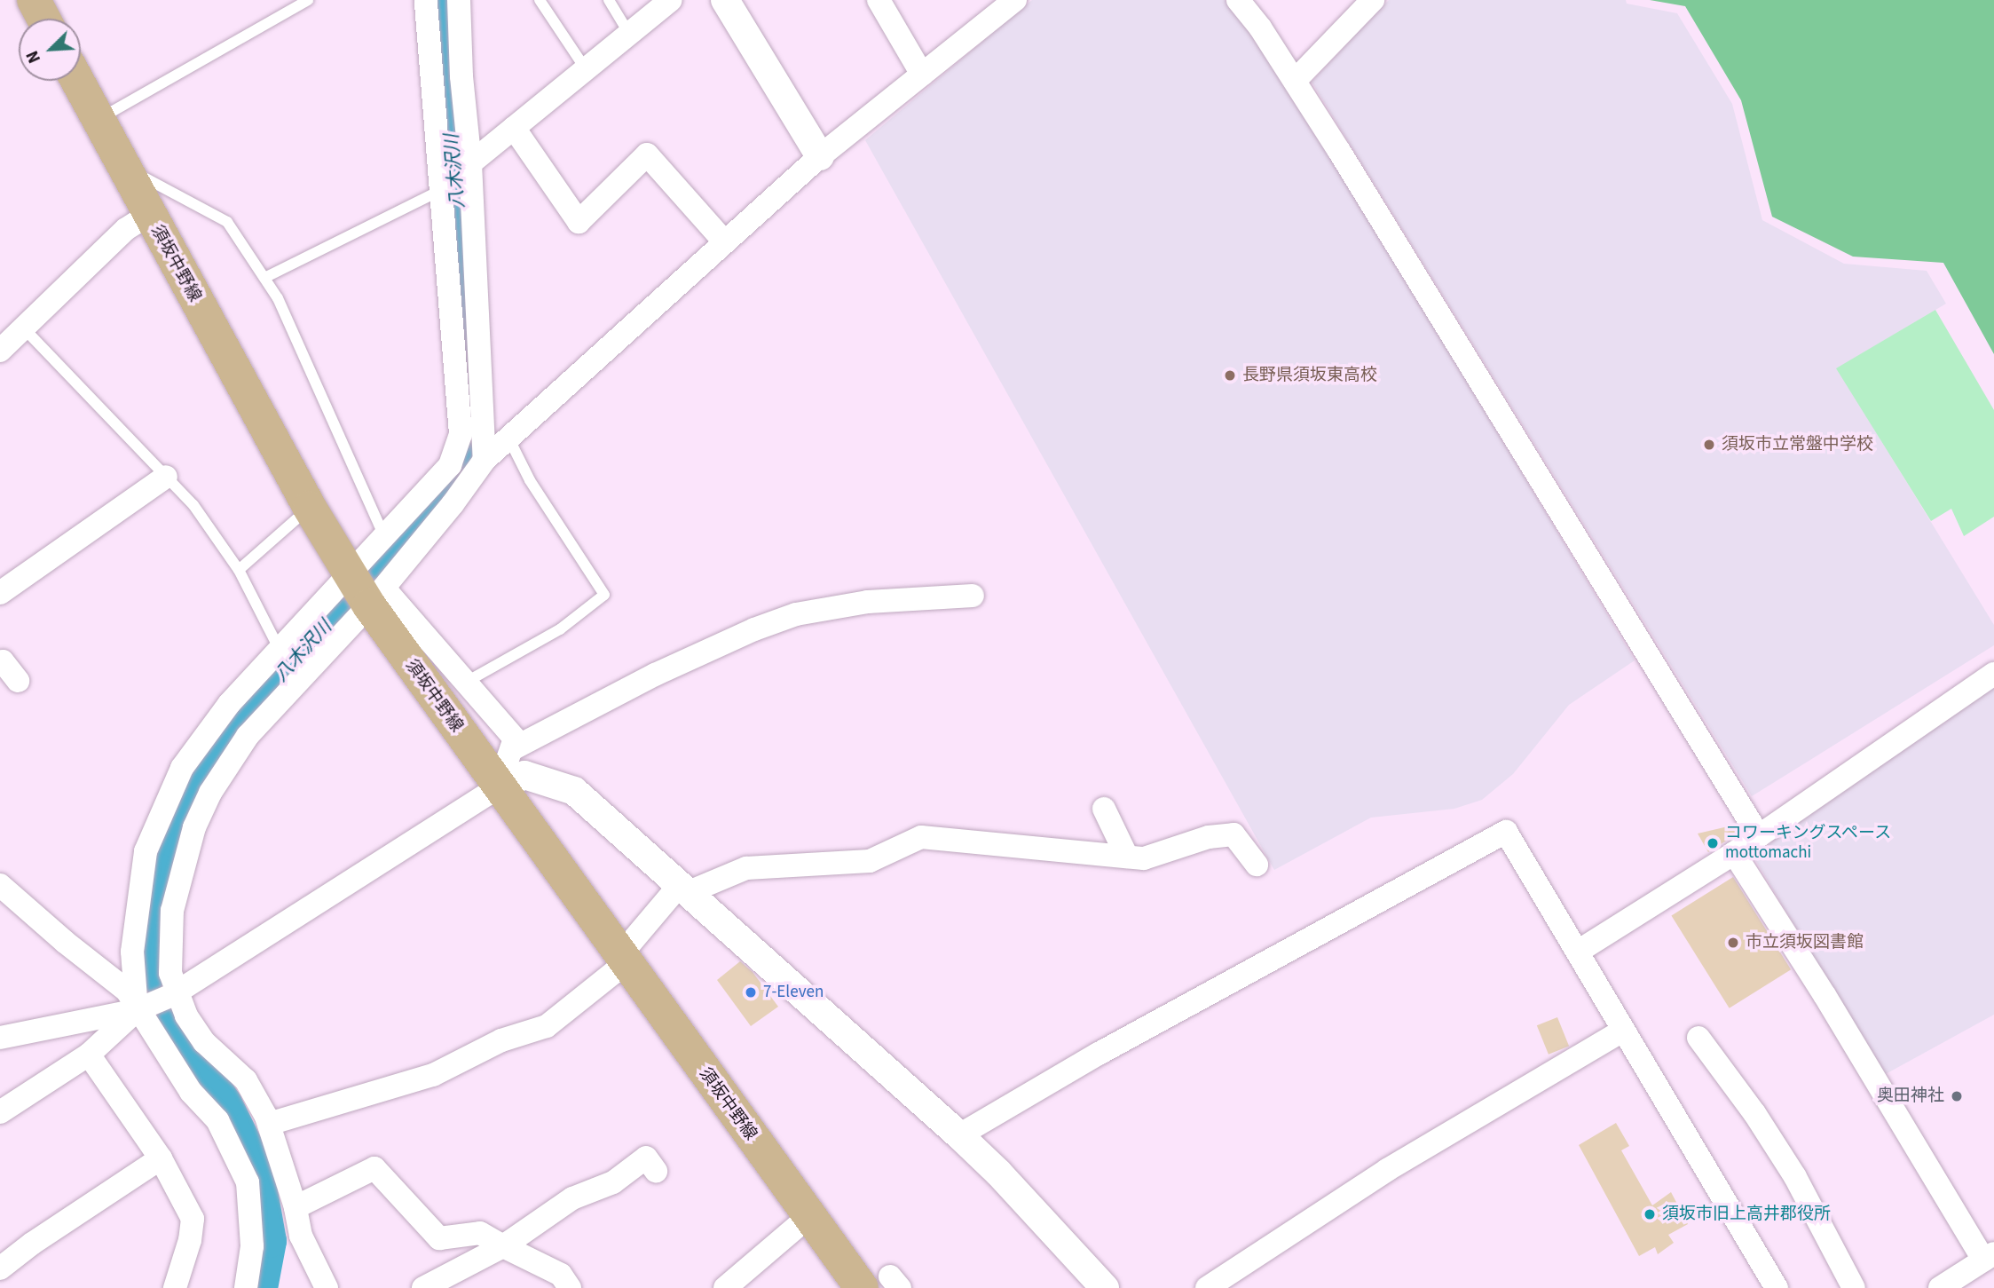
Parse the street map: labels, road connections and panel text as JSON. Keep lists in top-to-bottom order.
{
  "streets": {
    "main road": ["須坂中野線"]
  },
  "water": ["八木沢川"],
  "places": [
    "長野県須坂東高校",
    "須坂市立常盤中学校",
    "コワーキングスペース mottomachi",
    "市立須坂図書館",
    "7-Eleven",
    "奥田神社",
    "須坂市旧上高井郡役所"
  ],
  "north": "bottom left"
}
